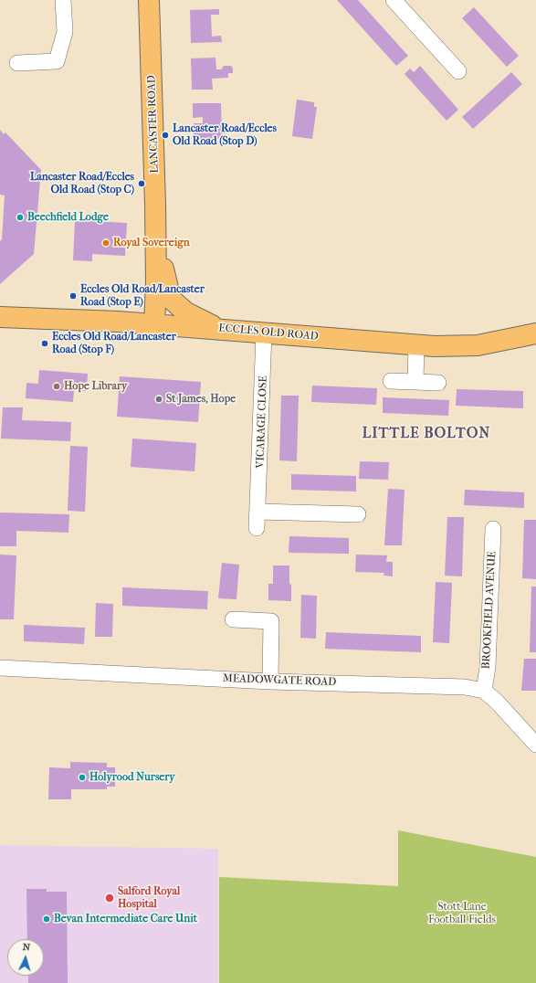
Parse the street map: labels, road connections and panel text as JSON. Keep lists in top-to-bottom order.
{
  "streets": {
    "main road": ["LANCASTER ROAD", "ECCLES OLD ROAD"],
    "street": ["VICARAGE CLOSE", "BROOKFIELD AVENUE", "MEADOWGATE ROAD"]
  },
  "crossings": [
    ["LANCASTER ROAD", "ECCLES OLD ROAD"],
    ["ECCLES OLD ROAD", "VICARAGE CLOSE"],
    ["BROOKFIELD AVENUE", "MEADOWGATE ROAD"]
  ],
  "districts": ["LITTLE BOLTON"],
  "parks": ["Stott Lane Football Fields"],
  "places": [
    "Lancaster Road/Eccles Old Road (Stop D)",
    "Lancaster Road/Eccles Old Road (Stop C)",
    "Beechfield Lodge",
    "Royal Sovereign",
    "Eccles Old Road/Lancaster Road (Stop E)",
    "Eccles Old Road/Lancaster Road (Stop F)",
    "Hope Library",
    "St James, Hope",
    "Holyrood Nursery",
    "Salford Royal Hospital",
    "Bevan Intermediate Care Unit"
  ],
  "north": "top"
}
